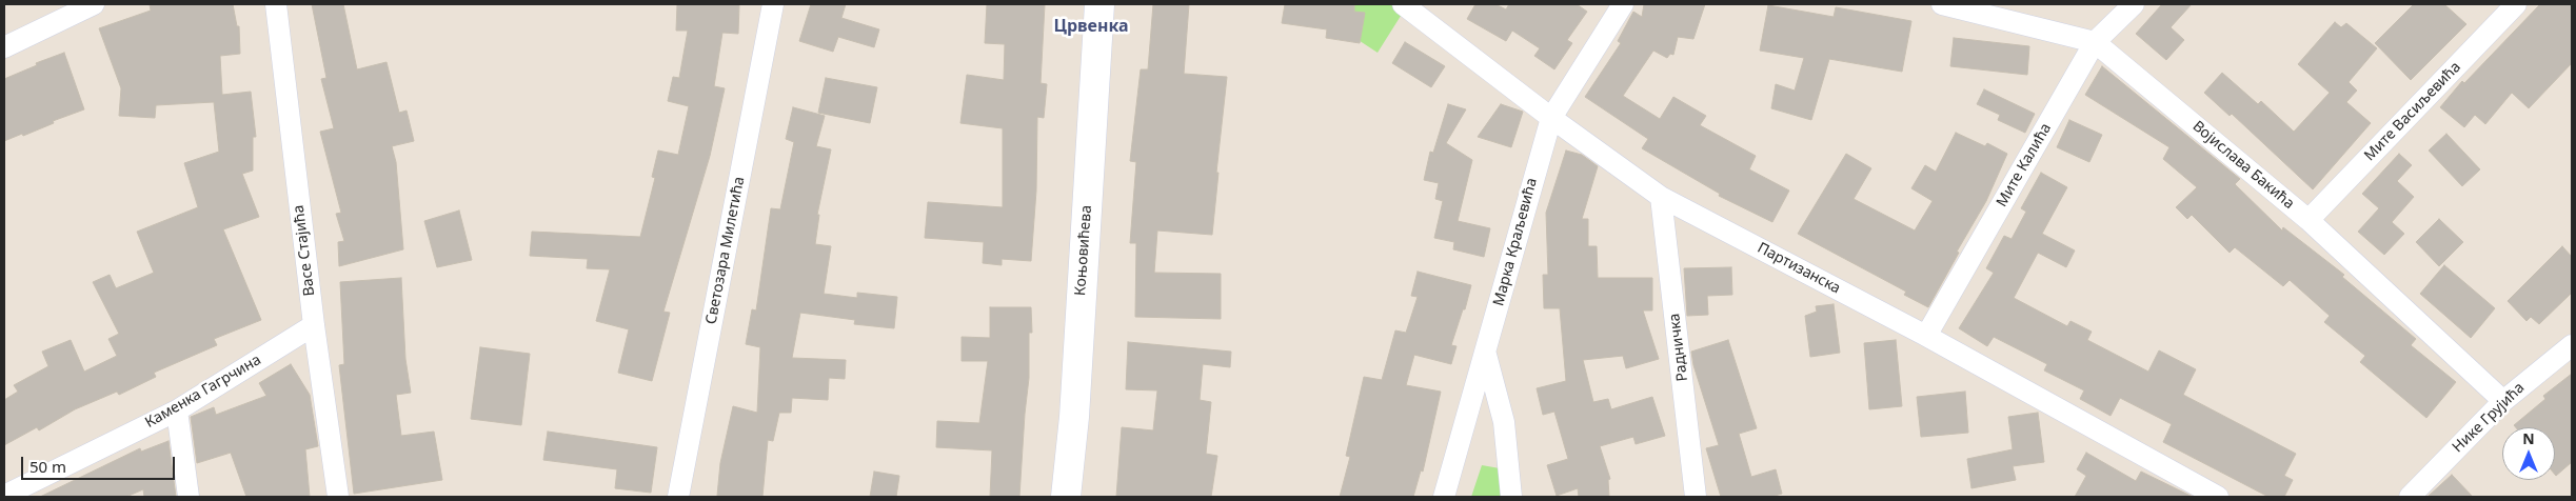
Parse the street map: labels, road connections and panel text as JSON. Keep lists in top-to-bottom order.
{
  "streets": {
    "main road": ["Коњовићева"],
    "street": [
      "Мите Васиљевића",
      "Мите Калића",
      "Војислава Бакића",
      "Марка Краљевића",
      "Васе Стајића",
      "Светозара Милетића",
      "Партизанска",
      "Радничка",
      "Каменка Гагрчина",
      "Нике Грујића"
    ]
  },
  "crossings": [
    ["Мите Васиљевића", "Војислава Бакића"],
    ["Мите Калића", "Војислава Бакића"],
    ["Мите Калића", "Партизанска"],
    ["Војислава Бакића", "Нике Грујића"],
    ["Марка Краљевића", "Партизанска"],
    ["Васе Стајића", "Каменка Гагрчина"],
    ["Партизанска", "Радничка"]
  ],
  "districts": ["Црвенка"],
  "scale_bar": "50 m",
  "north": "top"
}
